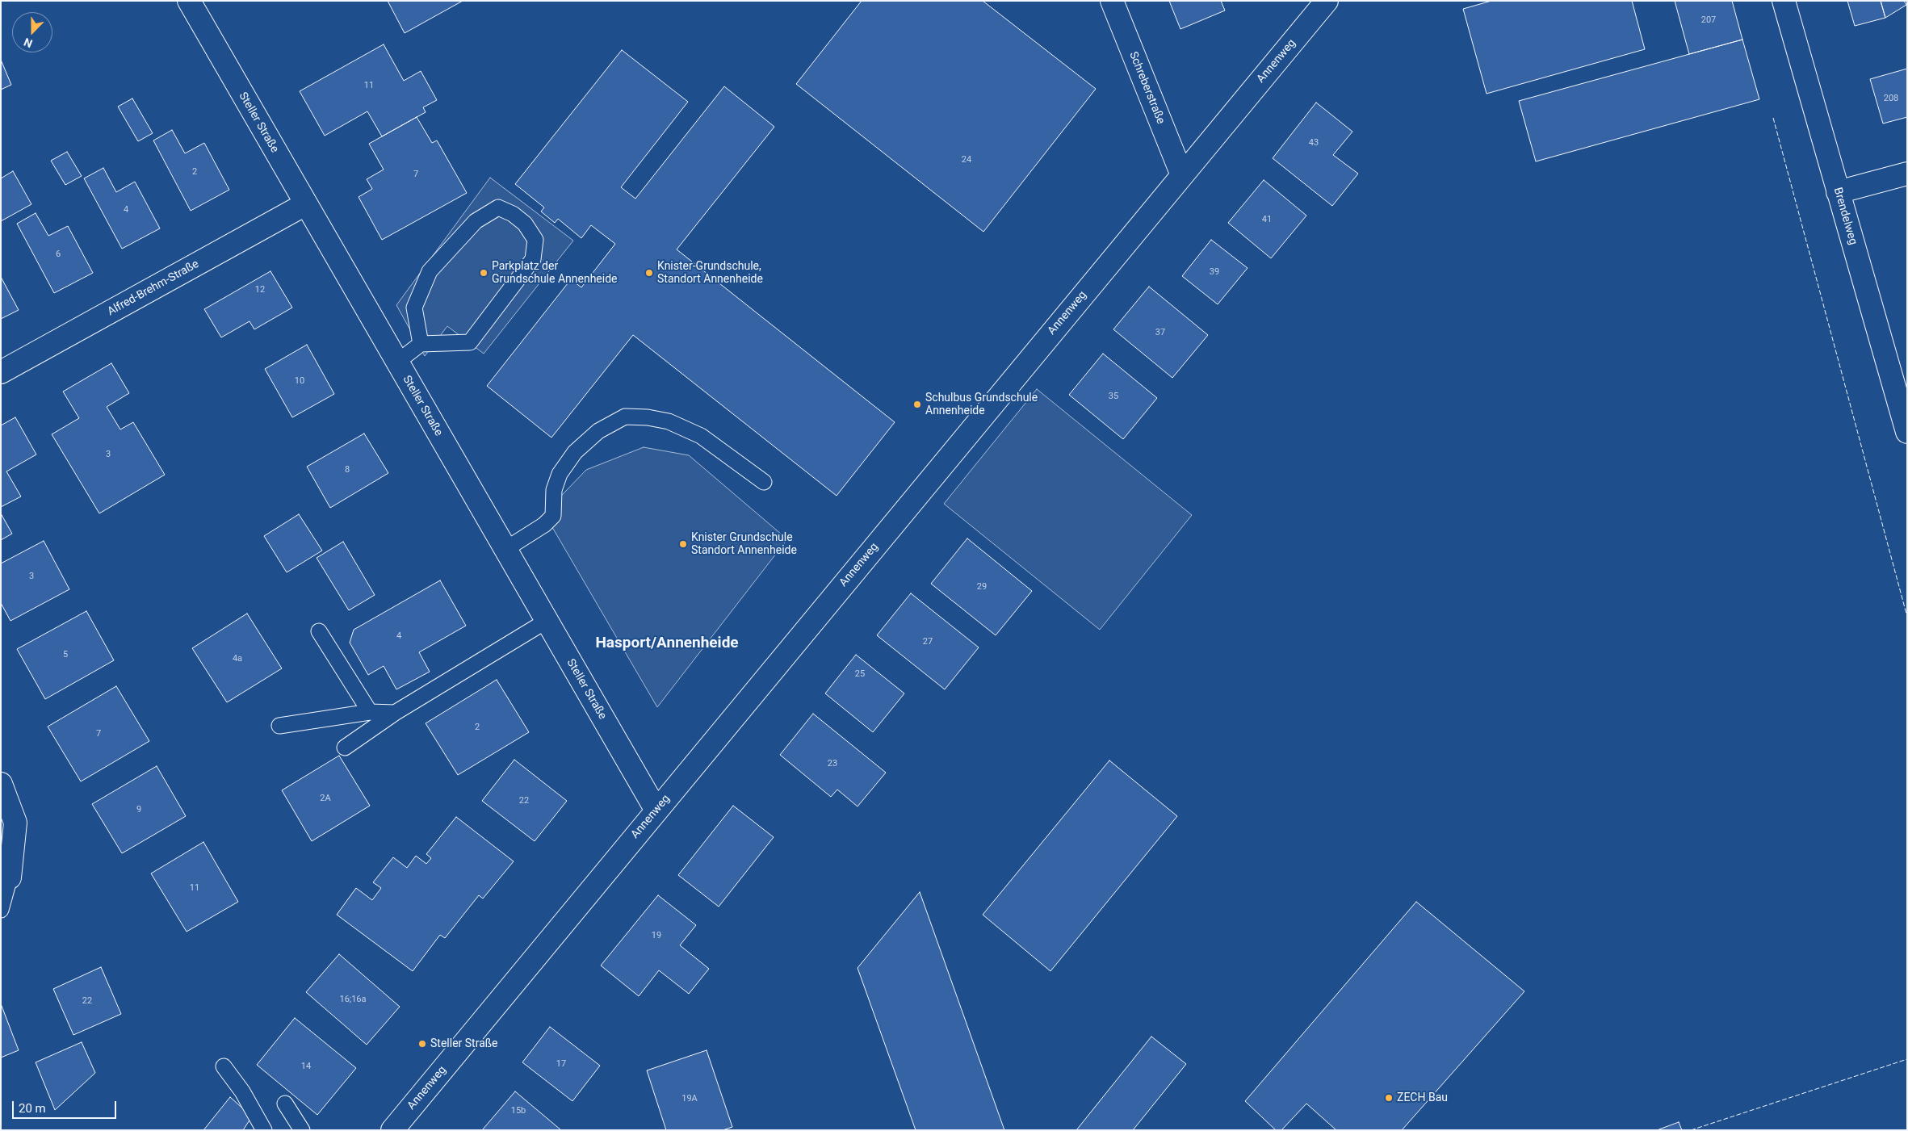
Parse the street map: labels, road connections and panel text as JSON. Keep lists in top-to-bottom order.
{
  "streets": {
    "street": [
      "Annenweg",
      "Schreberstraße",
      "Steller Straße",
      "Brendelweg",
      "Alfred-Brehm-Straße"
    ]
  },
  "crossings": [
    ["Annenweg", "Schreberstraße"],
    ["Annenweg", "Steller Straße"],
    ["Steller Straße", "Alfred-Brehm-Straße"]
  ],
  "districts": ["Hasport/Annenheide"],
  "places": [
    "Parkplatz der Grundschule Annenheide",
    "Knister-Grundschule, Standort Annenheide",
    "Schulbus Grundschule Annenheide",
    "Knister Grundschule Standort Annenheide",
    "Steller Straße",
    "ZECH Bau"
  ],
  "house_numbers": [
    "207",
    "11",
    "208",
    "43",
    "24",
    "2",
    "7",
    "4",
    "41",
    "6",
    "39",
    "12",
    "37",
    "10",
    "35",
    "3",
    "8",
    "3",
    "29",
    "4",
    "27",
    "5",
    "4a",
    "25",
    "2",
    "7",
    "23",
    "2A",
    "22",
    "9",
    "11",
    "19",
    "16;16a",
    "22",
    "17",
    "14",
    "19A",
    "15b"
  ],
  "scale_bar": "20 m",
  "north": "bottom"
}
